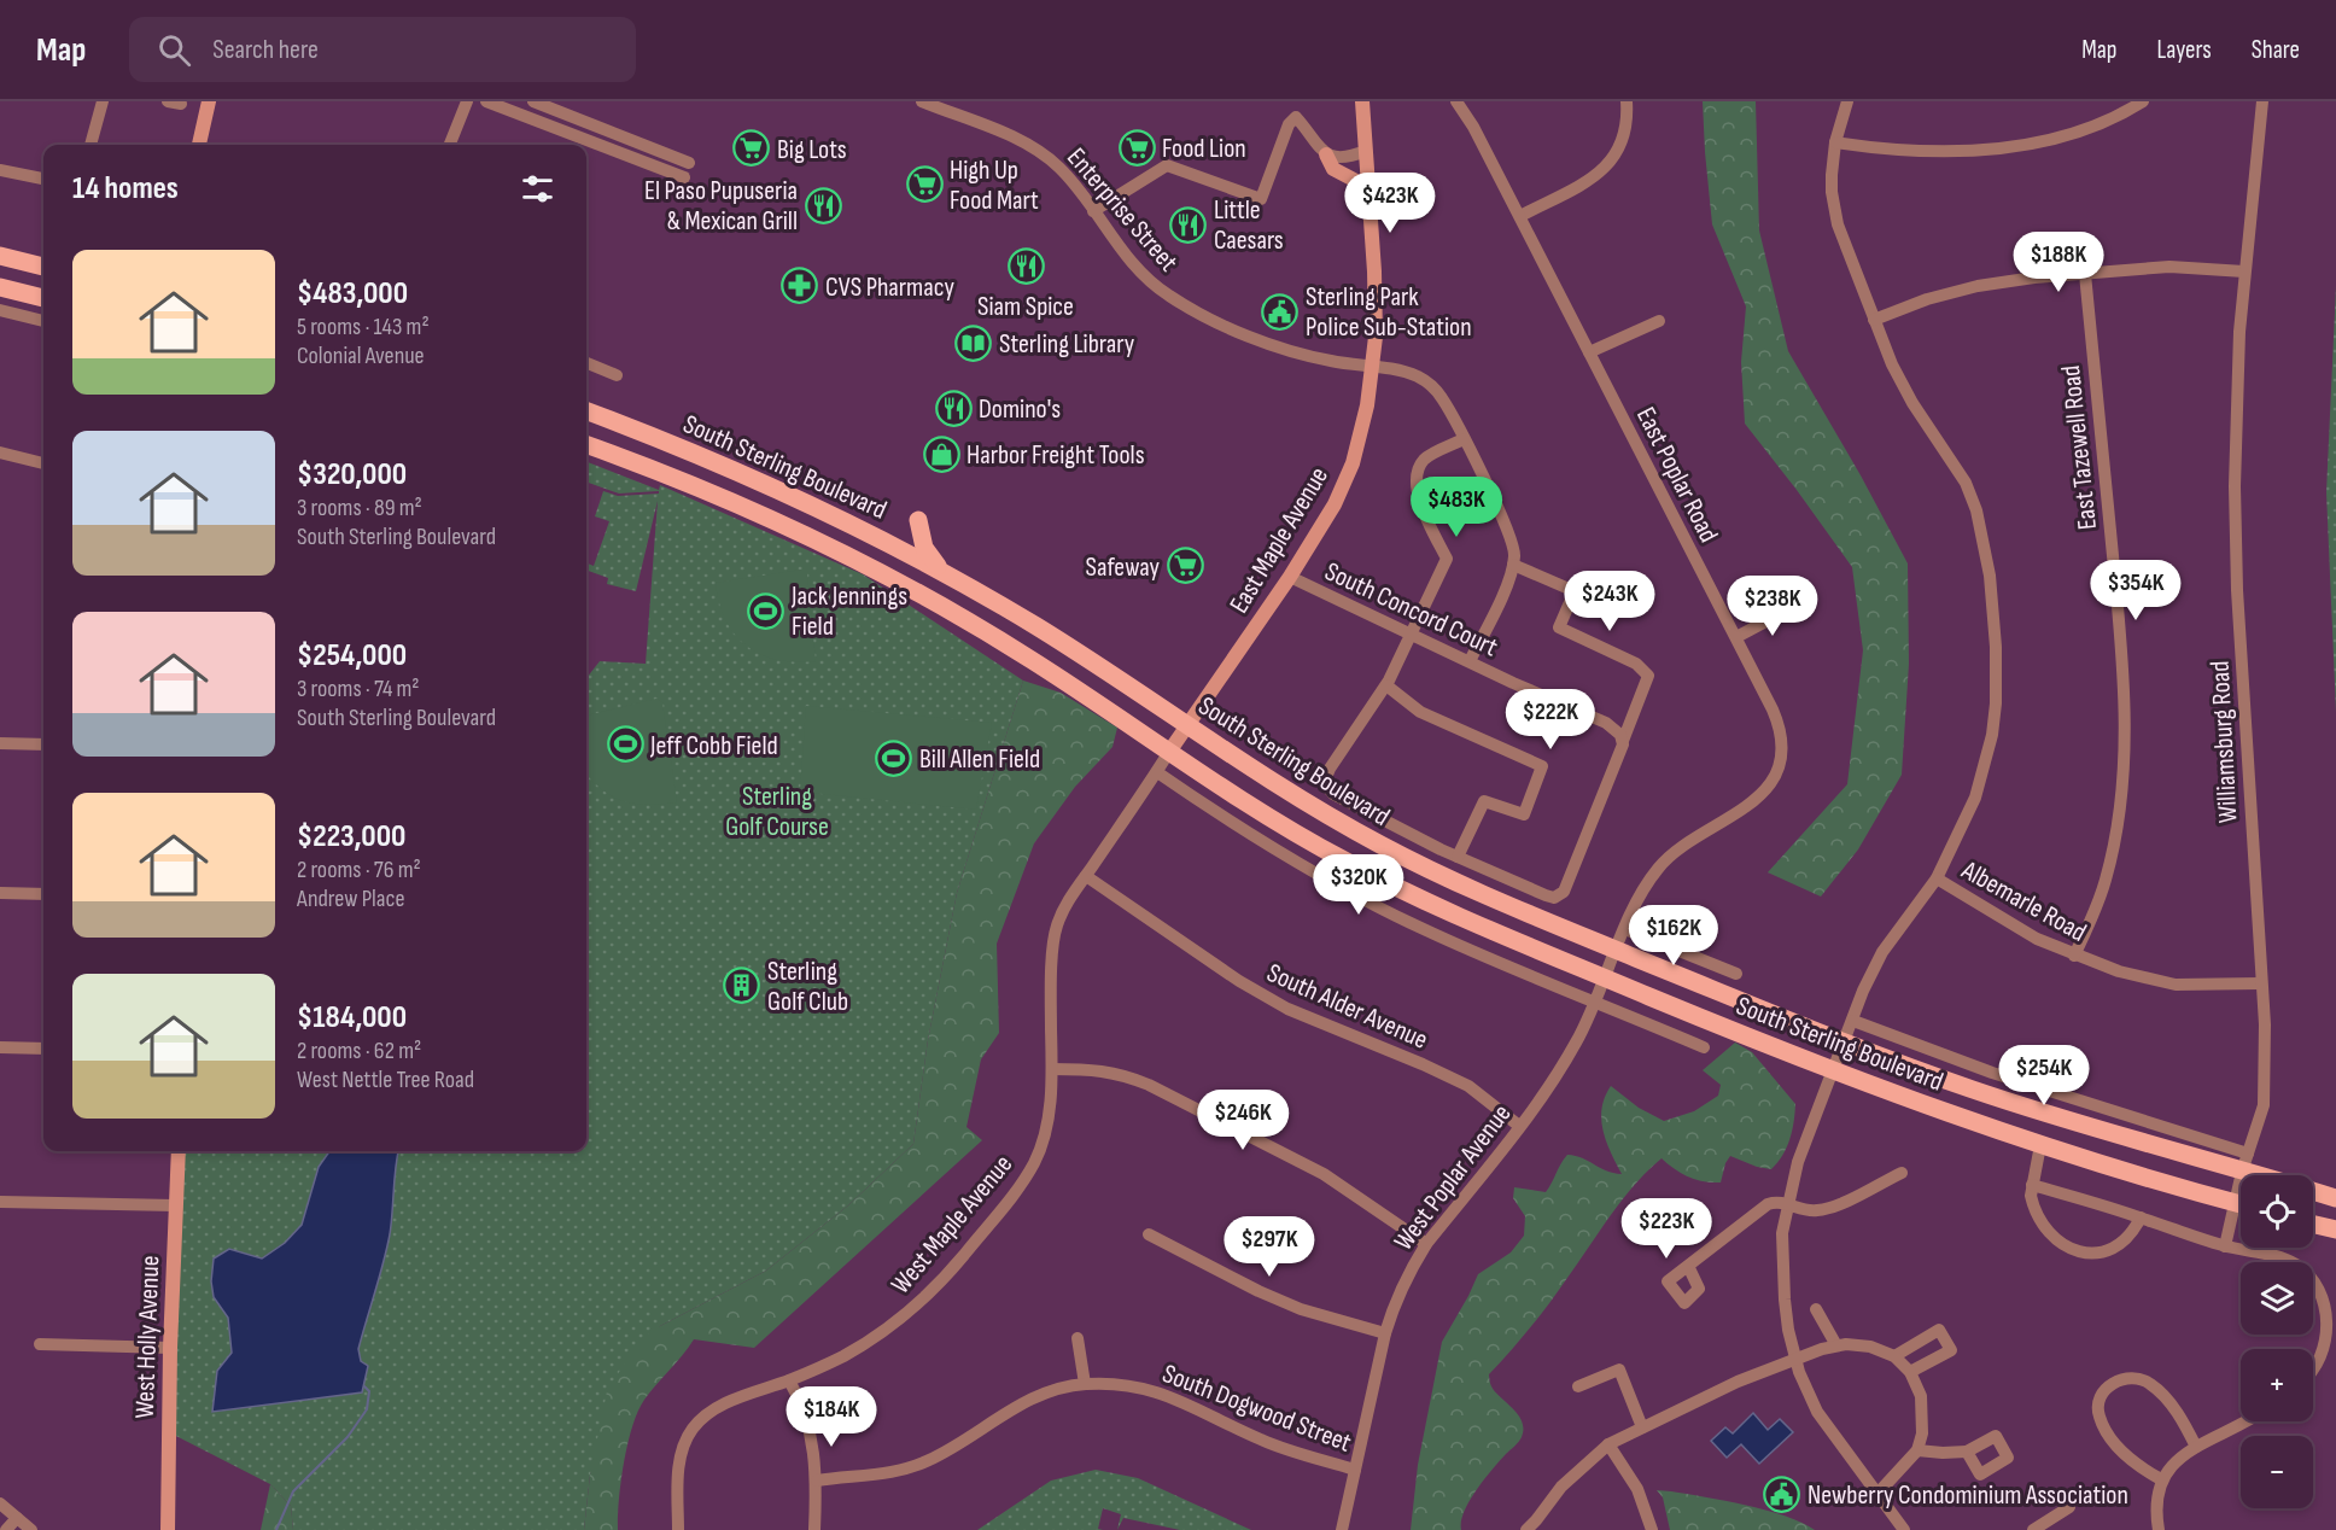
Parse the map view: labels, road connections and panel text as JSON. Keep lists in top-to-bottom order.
{
  "streets": {
    "main road": [
      "South Sterling Boulevard",
      "East Maple Avenue",
      "West Maple Avenue",
      "West Holly Avenue"
    ],
    "street": [
      "Enterprise Street",
      "East Tazewell Road",
      "East Poplar Road",
      "South Concord Court",
      "Williamsburg Road",
      "Albemarle Road",
      "South Alder Avenue",
      "West Poplar Avenue",
      "South Dogwood Street"
    ]
  },
  "crossings": [
    ["Enterprise Street", "East Maple Avenue"],
    ["East Tazewell Road", "Albemarle Road"],
    ["South Sterling Boulevard", "East Poplar Road"],
    ["South Sterling Boulevard", "East Maple Avenue"],
    ["South Sterling Boulevard", "Williamsburg Road"],
    ["South Sterling Boulevard", "West Poplar Avenue"],
    ["South Sterling Boulevard", "West Maple Avenue"],
    ["East Poplar Road", "West Poplar Avenue"],
    ["East Maple Avenue", "South Concord Court"],
    ["East Maple Avenue", "West Maple Avenue"],
    ["Williamsburg Road", "Albemarle Road"],
    ["South Alder Avenue", "West Poplar Avenue"],
    ["South Alder Avenue", "West Maple Avenue"],
    ["West Poplar Avenue", "South Dogwood Street"]
  ],
  "parks": ["Sterling Golf Course"],
  "places": {
    "supermarket": [
      "Food Lion",
      "Big Lots",
      "High Up Food Mart",
      "Safeway"
    ],
    "restaurant": [
      "El Paso Pupuseria & Mexican Grill",
      "Little Caesars",
      "Siam Spice",
      "Domino's"
    ],
    "pharmacy": ["CVS Pharmacy"],
    "public building": ["Sterling Park Police Sub-Station", "Newberry Condominium Association"],
    "library": ["Sterling Library"],
    "shop": ["Harbor Freight Tools"],
    "sports": ["Jack Jennings Field", "Jeff Cobb Field", "Bill Allen Field"],
    "building": ["Sterling Golf Club"]
  },
  "page": {
    "header": "Map",
    "search": "Search here",
    "nav": ["Map", "Layers", "Share"],
    "heading": "14 homes",
    "price": [
      "$423K",
      "$188K",
      "$483K",
      "$354K",
      "$243K",
      "$238K",
      "$222K",
      "$320K",
      "$162K",
      "$254K",
      "$246K",
      "$223K",
      "$297K",
      "$184K"
    ],
    "list": [
      {
        "name": "$483,000",
        "note": "5 rooms · 143 m² · Colonial Avenue"
      },
      {
        "name": "$320,000",
        "note": "3 rooms · 89 m² · South Sterling Boulevard"
      },
      {
        "name": "$254,000",
        "note": "3 rooms · 74 m² · South Sterling Boulevard"
      },
      {
        "name": "$223,000",
        "note": "2 rooms · 76 m² · Andrew Place"
      },
      {
        "name": "$184,000",
        "note": "2 rooms · 62 m² · West Nettle Tree Road"
      }
    ],
    "map_buttons": ["+", "−"]
  }
}
